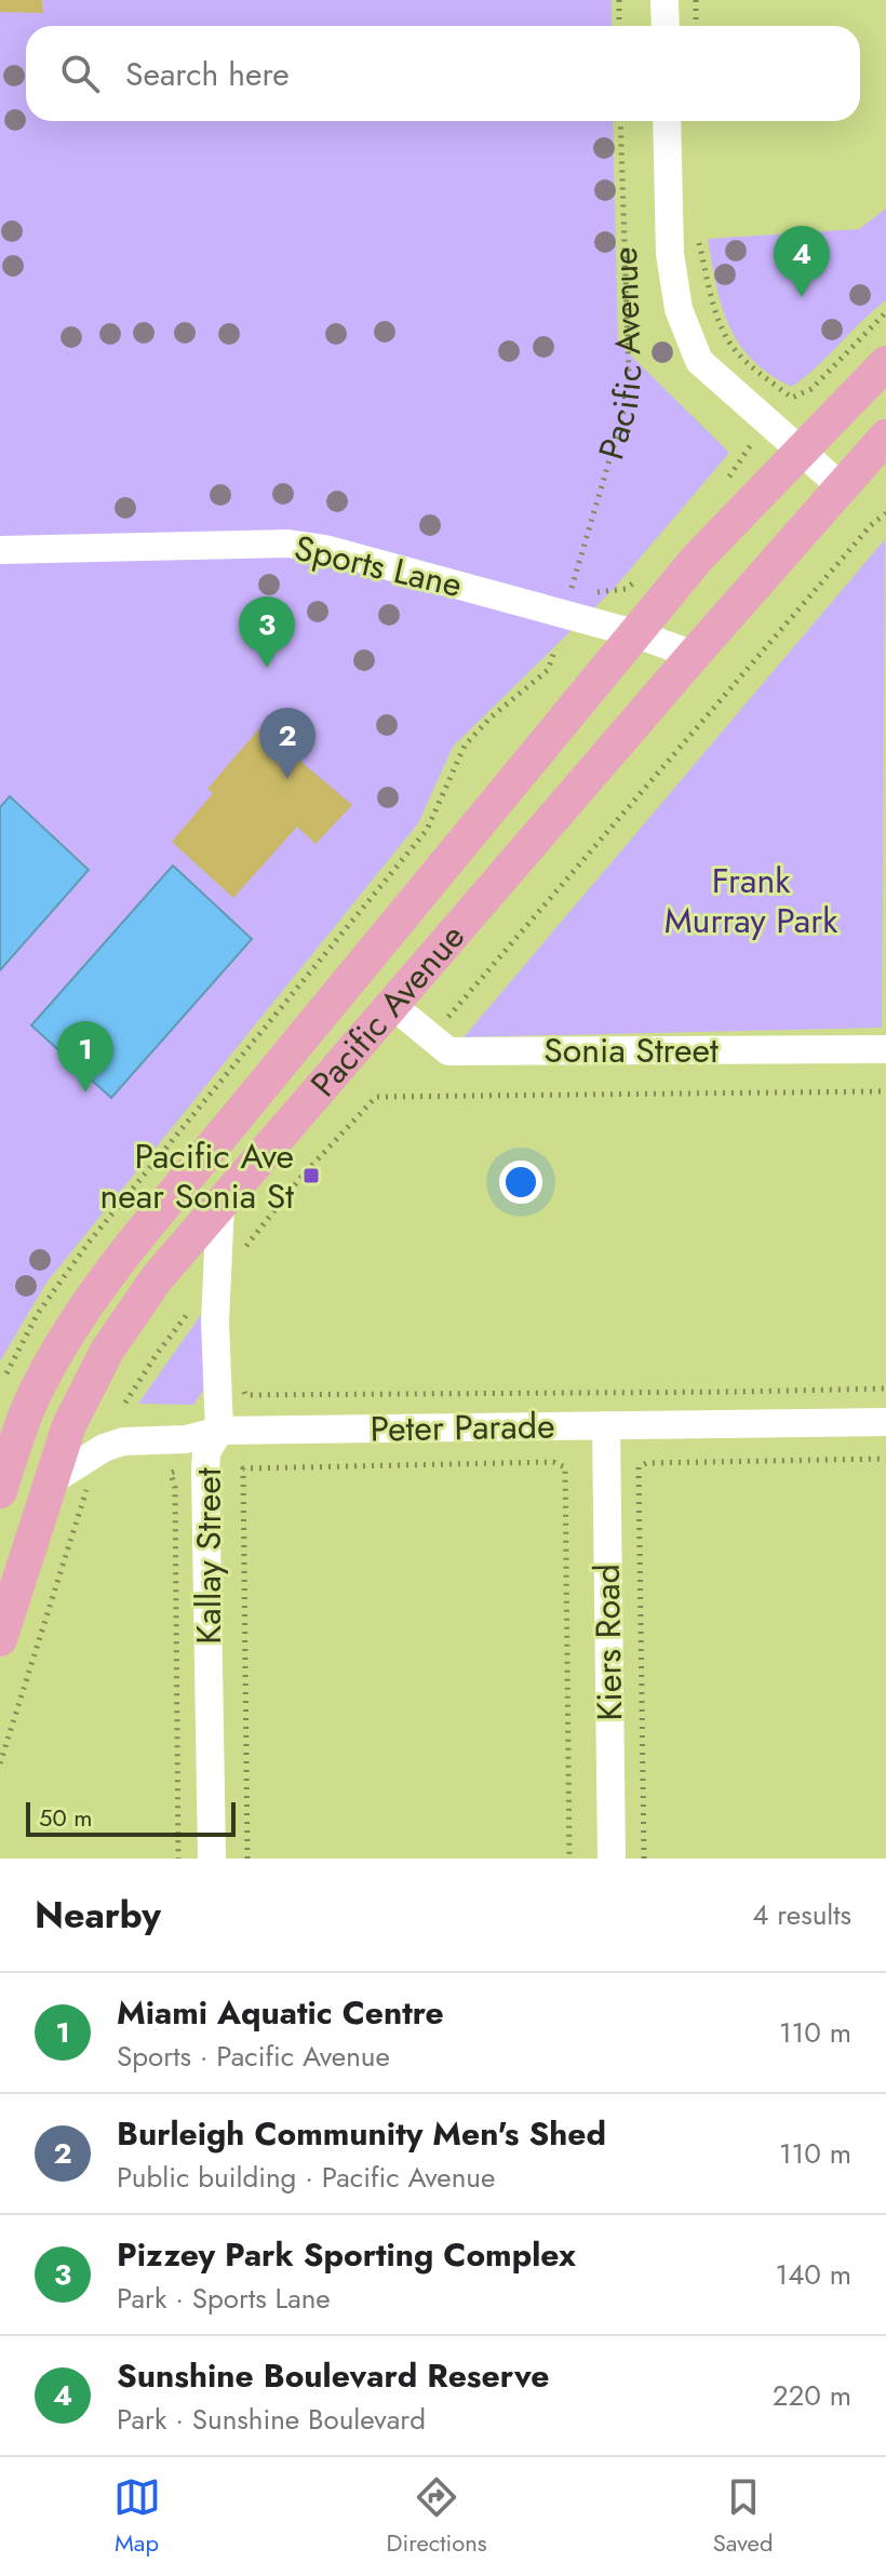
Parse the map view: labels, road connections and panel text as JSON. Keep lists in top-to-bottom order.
{
  "streets": {
    "main road": ["Pacific Avenue"],
    "street": [
      "Sports Lane",
      "Sonia Street",
      "Peter Parade",
      "Kallay Street",
      "Kiers Road"
    ]
  },
  "crossings": [
    ["Pacific Avenue", "Sports Lane"],
    ["Pacific Avenue", "Sonia Street"],
    ["Pacific Avenue", "Peter Parade"],
    ["Pacific Avenue", "Kallay Street"],
    ["Peter Parade", "Kallay Street"],
    ["Peter Parade", "Kiers Road"]
  ],
  "parks": ["Frank Murray Park"],
  "places": {
    "transit": ["Pacific Ave near Sonia St"]
  },
  "scale_bar": "50 m",
  "page": {
    "search": "Search here",
    "pins": [
      "4",
      "3",
      "2",
      "1"
    ],
    "scale": "50 m",
    "heading": ["Nearby", "4 results"],
    "list": [
      {
        "mark": "1",
        "name": "Miami Aquatic Centre",
        "note": "Sports · Pacific Avenue",
        "value": "110 m"
      },
      {
        "mark": "2",
        "name": "Burleigh Community Men's Shed",
        "note": "Public building · Pacific Avenue",
        "value": "110 m"
      },
      {
        "mark": "3",
        "name": "Pizzey Park Sporting Complex",
        "note": "Park · Sports Lane",
        "value": "140 m"
      },
      {
        "mark": "4",
        "name": "Sunshine Boulevard Reserve",
        "note": "Park · Sunshine Boulevard",
        "value": "220 m"
      }
    ],
    "nav": ["Map", "Directions", "Saved"]
  }
}
